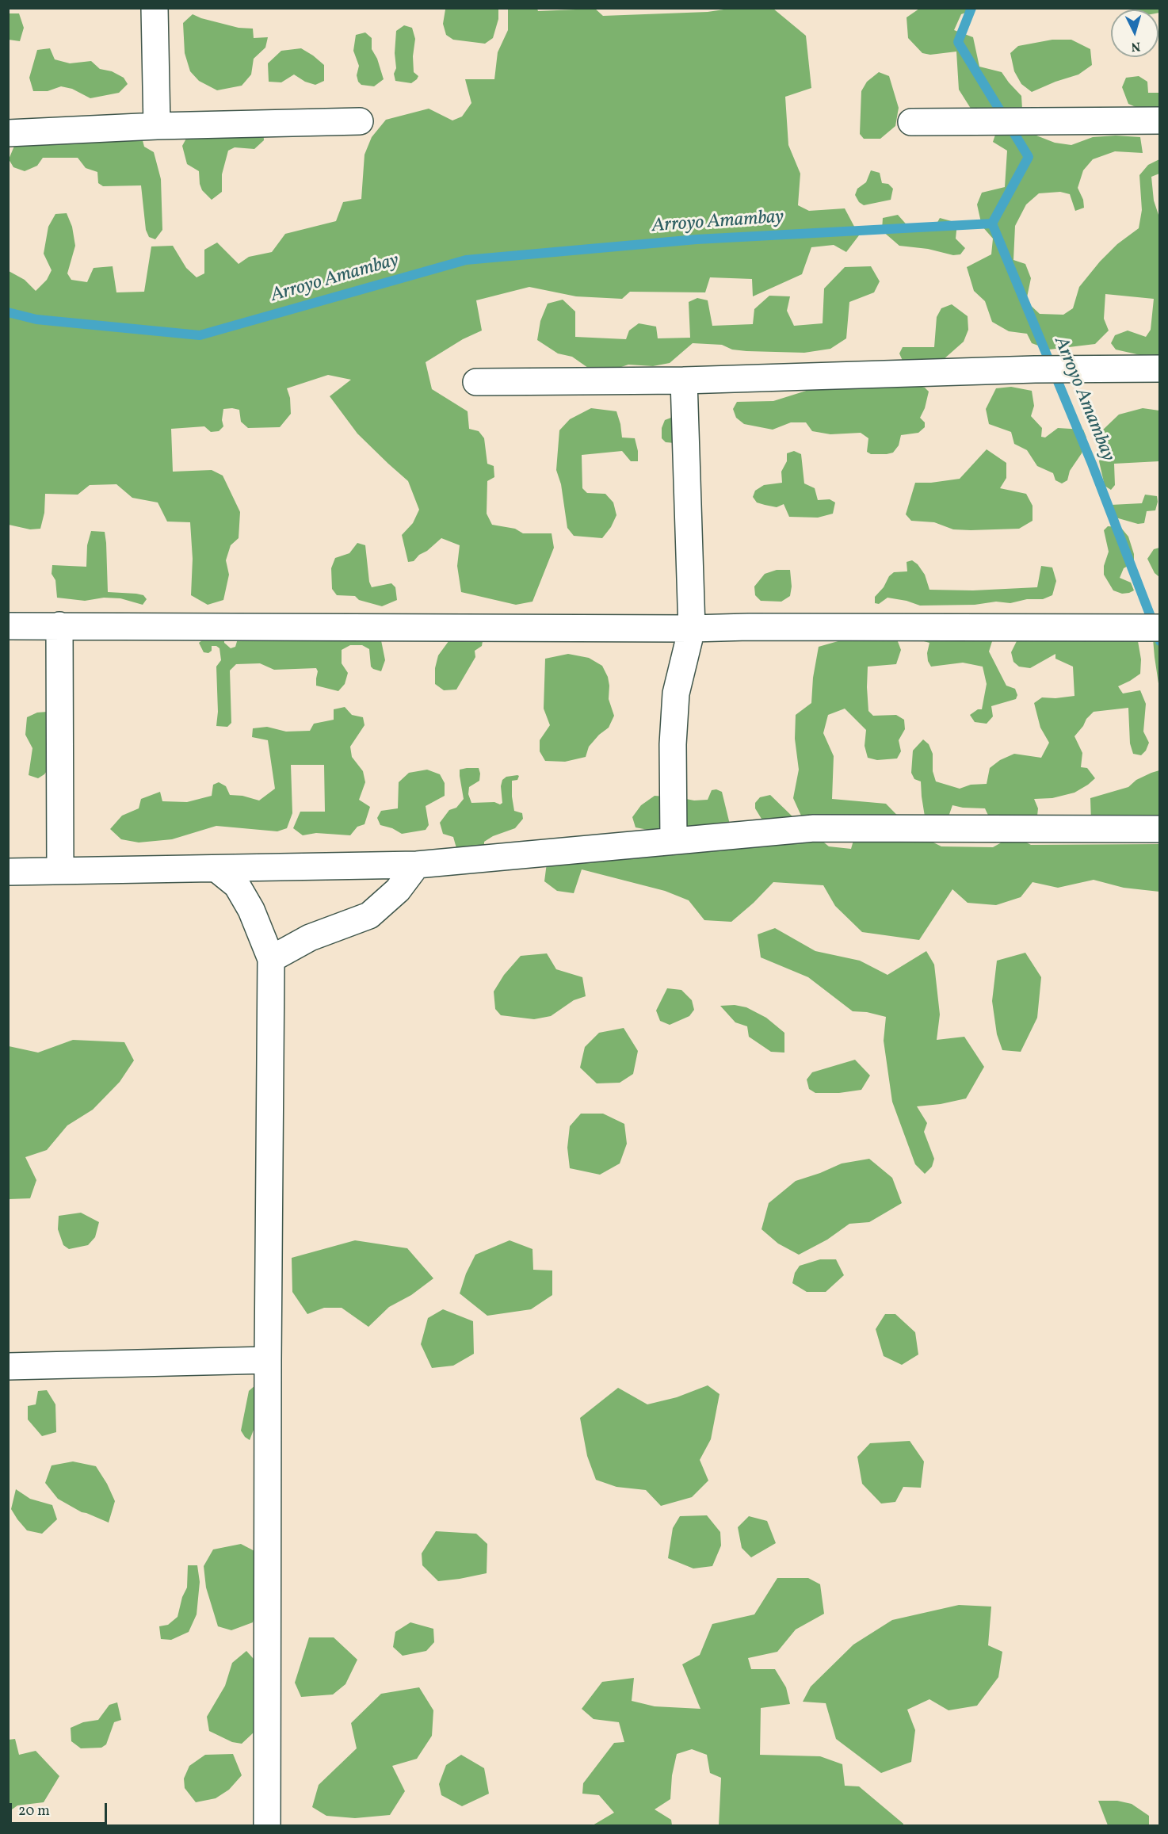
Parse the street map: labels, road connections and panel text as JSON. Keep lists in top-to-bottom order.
{
  "water": ["Arroyo Amambay"],
  "scale_bar": "20 m",
  "north": "bottom"
}
